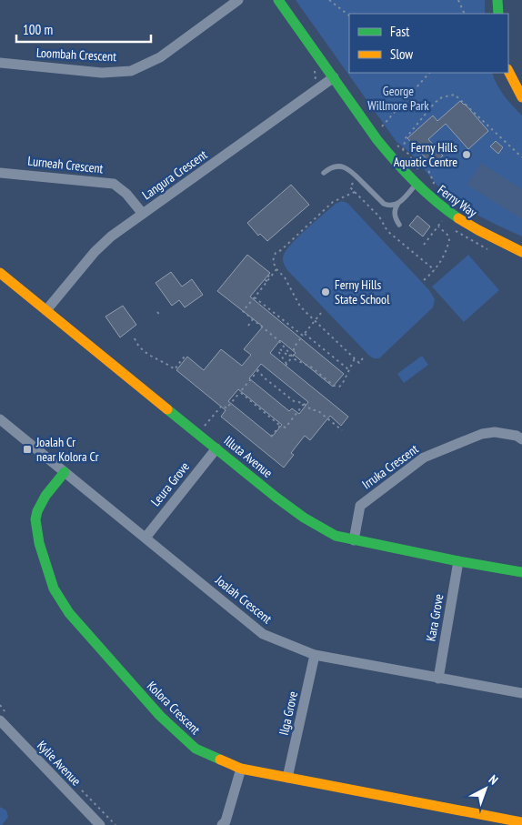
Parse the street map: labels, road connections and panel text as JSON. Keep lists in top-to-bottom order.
{
  "streets": {
    "street": [
      "Loombah Crescent",
      "Lurneah Crescent",
      "Langura Crescent",
      "Ferny Way",
      "Illuta Avenue",
      "Irruka Crescent",
      "Leura Grove",
      "Joalah Crescent",
      "Kara Grove",
      "Kolora Crescent",
      "Ilga Grove",
      "Kylie Avenue"
    ]
  },
  "crossings": [
    ["Lurneah Crescent", "Langura Crescent"],
    ["Langura Crescent", "Ferny Way"],
    ["Langura Crescent", "Illuta Avenue"],
    ["Illuta Avenue", "Irruka Crescent"],
    ["Illuta Avenue", "Leura Grove"],
    ["Illuta Avenue", "Kara Grove"],
    ["Leura Grove", "Joalah Crescent"],
    ["Joalah Crescent", "Kara Grove"],
    ["Joalah Crescent", "Kolora Crescent"],
    ["Joalah Crescent", "Ilga Grove"],
    ["Kolora Crescent", "Ilga Grove"]
  ],
  "parks": ["George Willmore Park"],
  "places": {
    "other": ["Ferny Hills Aquatic Centre", "Ferny Hills State School"],
    "transit": ["Joalah Cr near Kolora Cr"]
  },
  "legend": ["Fast", "Slow"],
  "scale_bar": "100 m",
  "north": "top right"
}
